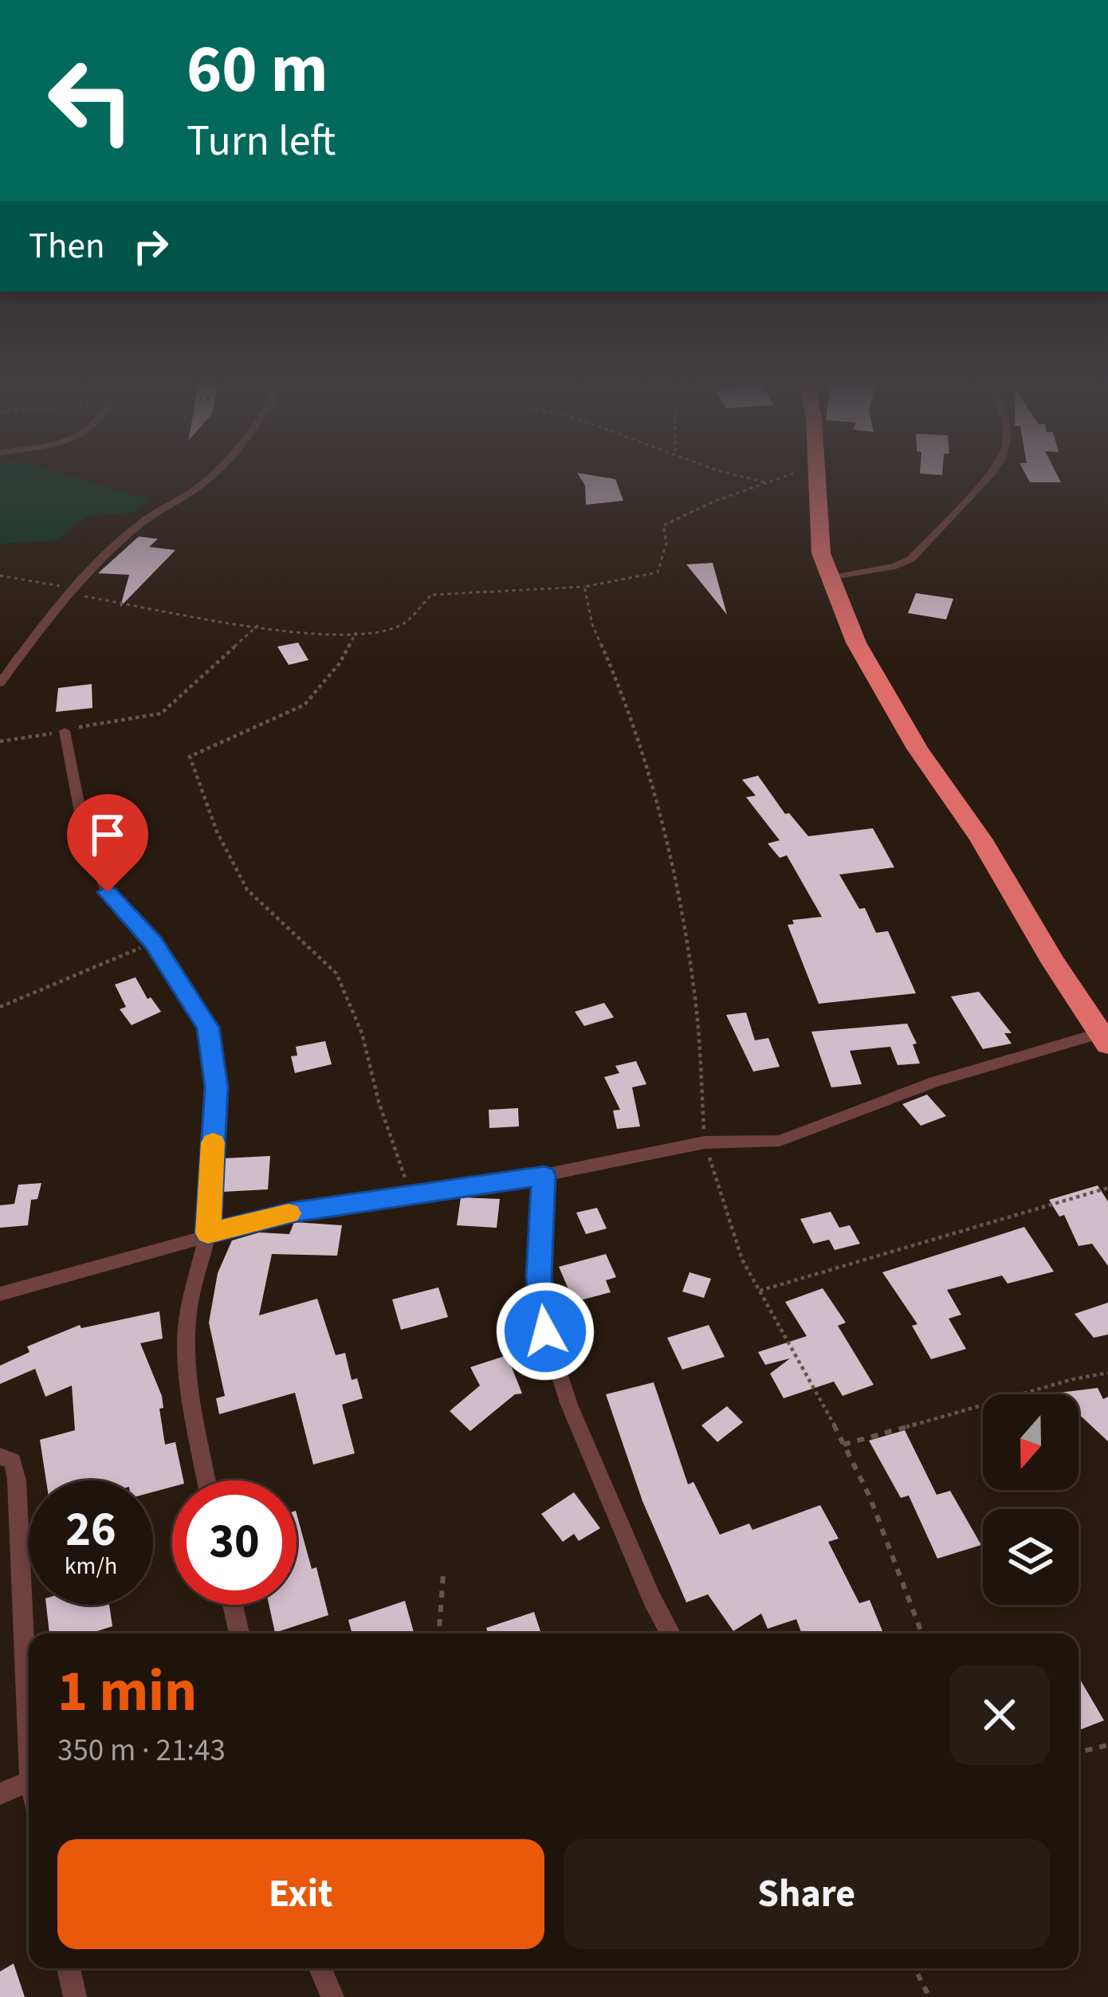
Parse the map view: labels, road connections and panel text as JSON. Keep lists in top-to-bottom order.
{
  "north": "bottom",
  "page": {
    "turn": ["60 m", "Turn left"],
    "then": "Then",
    "speed": "26 km/h",
    "limit": "30",
    "heading": ["1 min", "350 m · 21:43"],
    "buttons": ["Exit", "Share"]
  }
}
